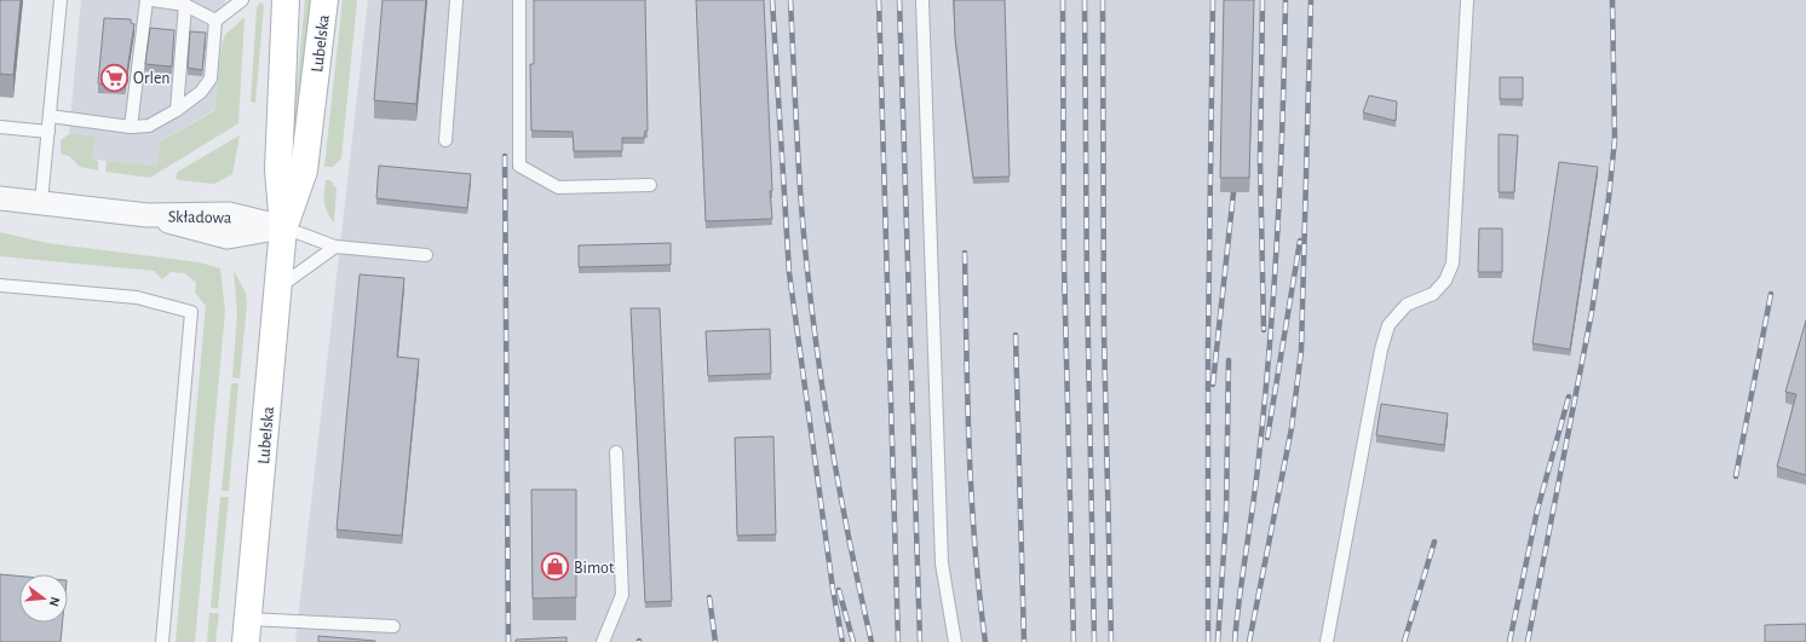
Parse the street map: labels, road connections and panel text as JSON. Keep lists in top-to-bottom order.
{
  "streets": {
    "street": ["Lubelska", "Składowa"]
  },
  "crossings": [
    ["Lubelska", "Składowa"]
  ],
  "places": {
    "supermarket": ["Orlen"],
    "shop": ["Bimot"]
  },
  "north": "right"
}
